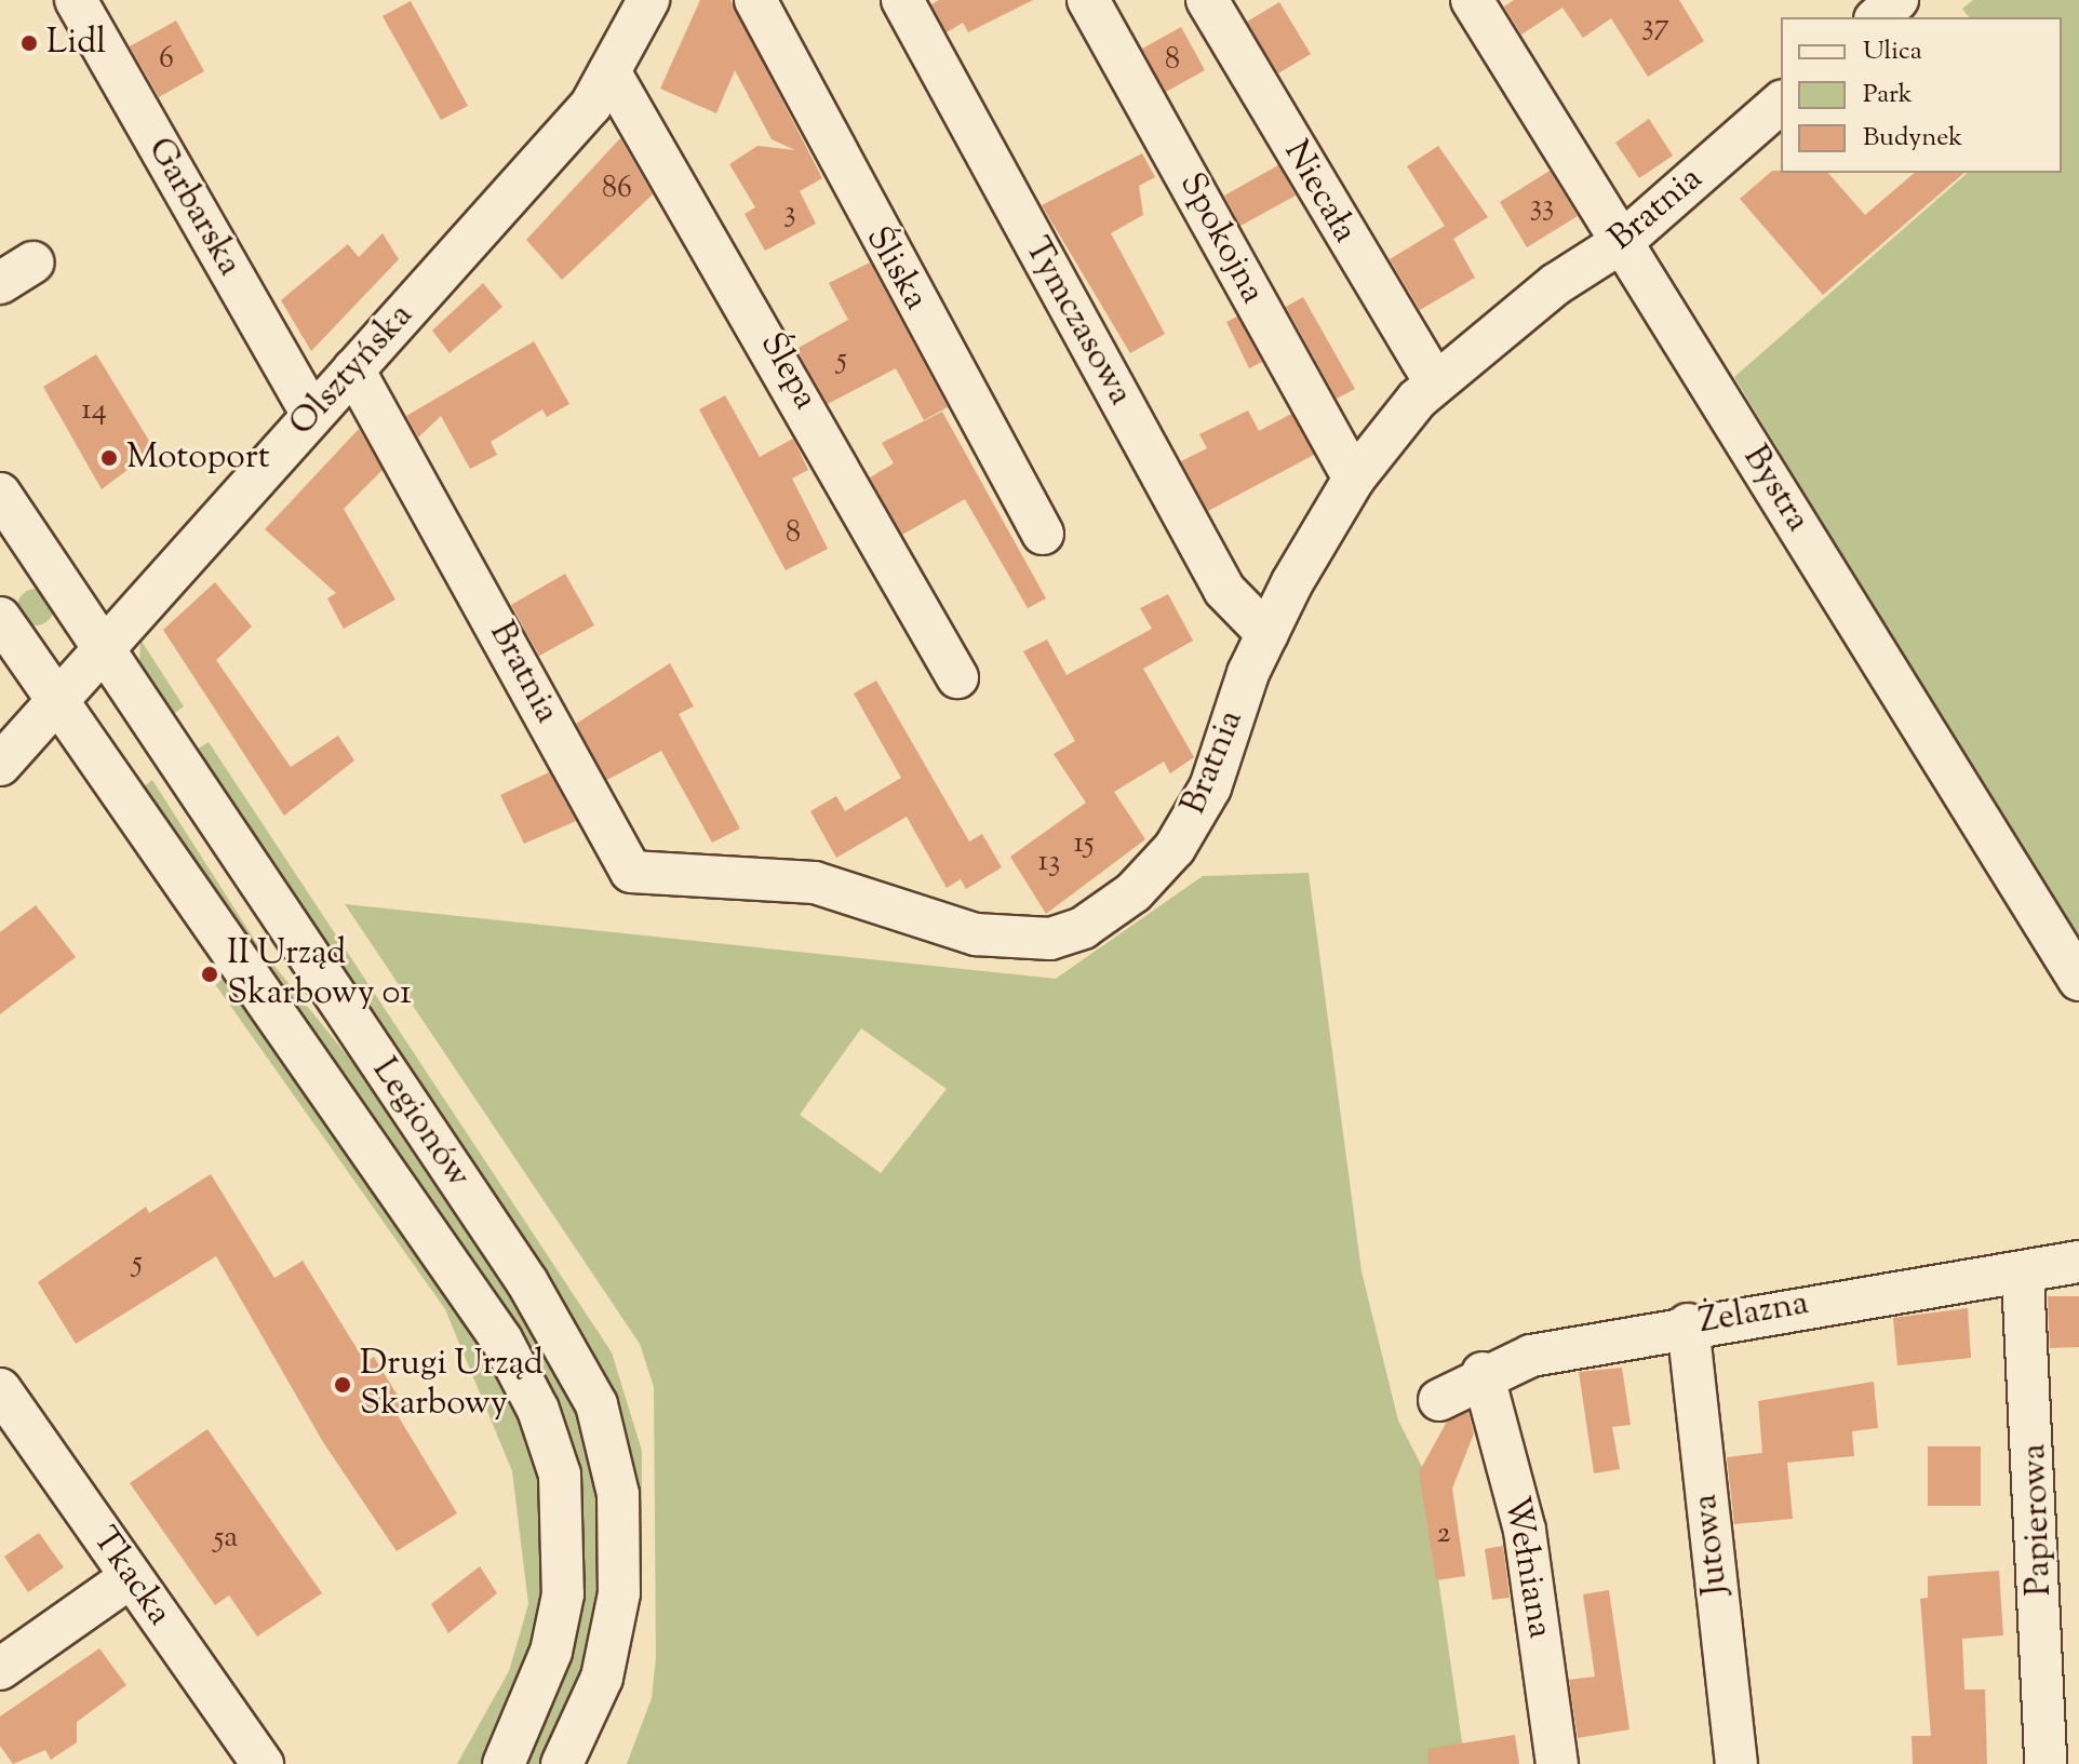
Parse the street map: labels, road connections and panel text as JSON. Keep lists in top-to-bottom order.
{
  "streets": {
    "street": [
      "Niecała",
      "Garbarska",
      "Bratnia",
      "Spokojna",
      "Śliska",
      "Tymczasowa",
      "Olsztyńska",
      "Ślepa",
      "Bystra",
      "Legionów",
      "Żelazna",
      "Papierowa",
      "Jutowa",
      "Wełniana",
      "Tkacka"
    ]
  },
  "crossings": [
    ["Niecała", "Bratnia"],
    ["Garbarska", "Olsztyńska"],
    ["Bratnia", "Spokojna"],
    ["Bratnia", "Tymczasowa"],
    ["Bratnia", "Olsztyńska"],
    ["Bratnia", "Bystra"],
    ["Olsztyńska", "Ślepa"],
    ["Olsztyńska", "Legionów"],
    ["Żelazna", "Papierowa"],
    ["Żelazna", "Jutowa"],
    ["Żelazna", "Wełniana"]
  ],
  "places": [
    "Lidl",
    "Motoport",
    "II Urząd Skarbowy 01",
    "Drugi Urząd Skarbowy"
  ],
  "house_numbers": [
    "37",
    "6",
    "8",
    "86",
    "33",
    "3",
    "5",
    "14",
    "8",
    "15",
    "13",
    "5",
    "2",
    "5a"
  ],
  "legend": ["Ulica", "Park", "Budynek"]
}
